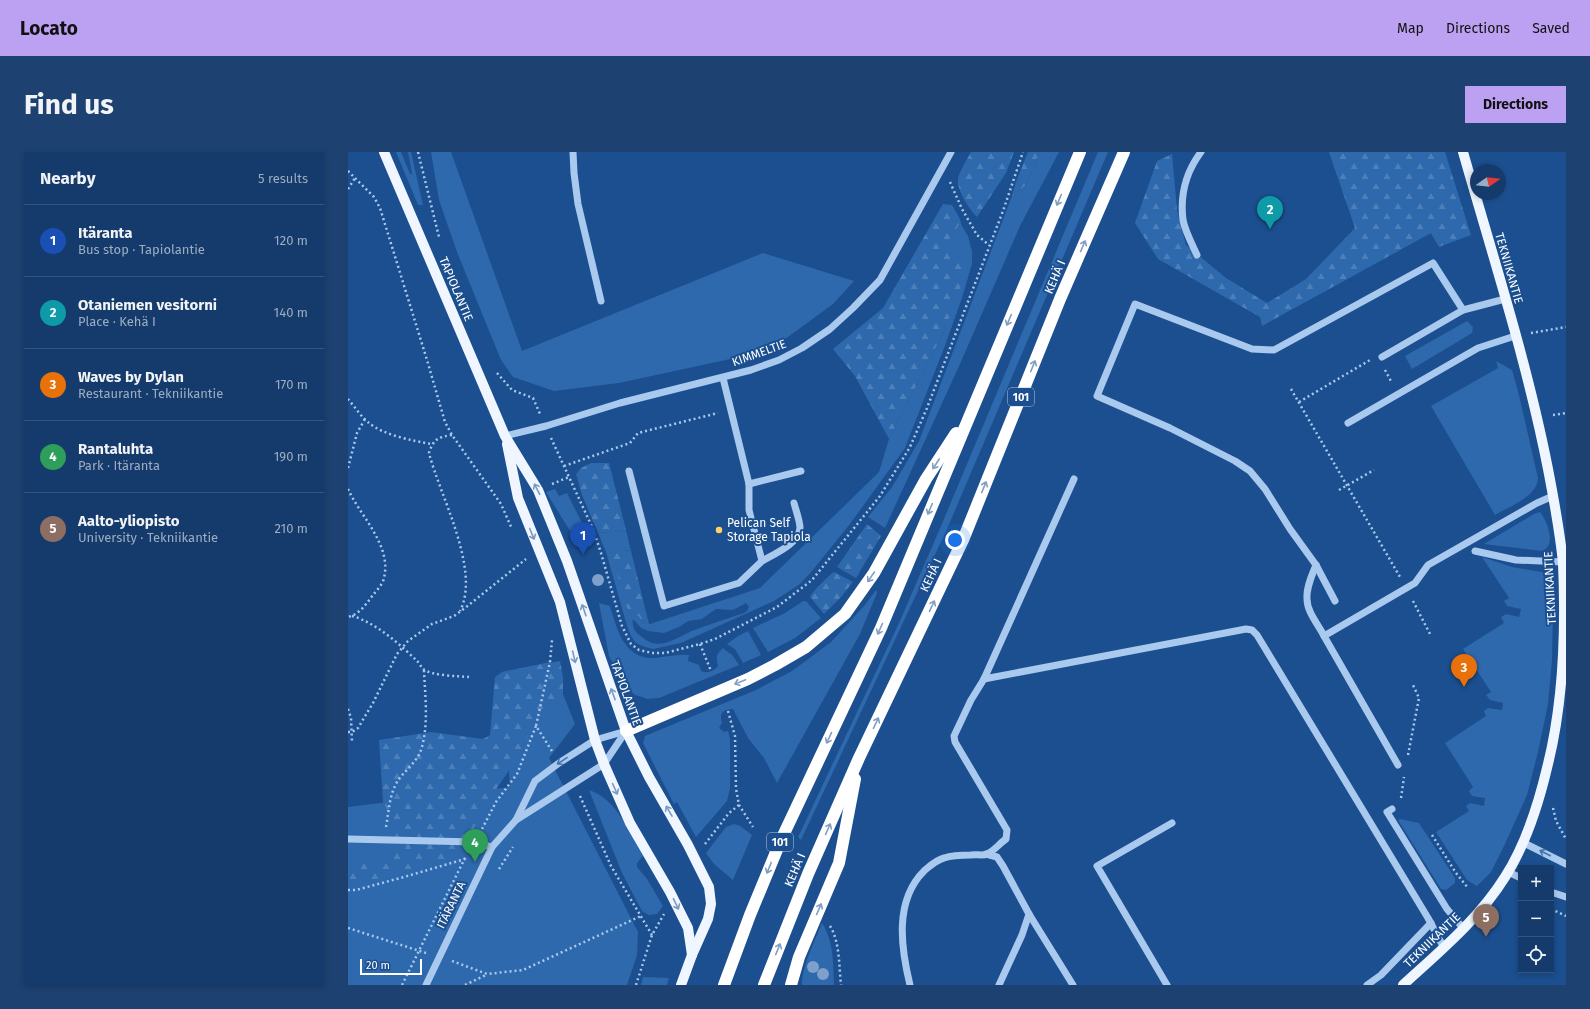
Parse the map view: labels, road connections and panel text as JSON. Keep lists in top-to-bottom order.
{
  "streets": {
    "highway": ["KEHÄ I", "101"],
    "main road": ["TEKNIIKANTIE", "TAPIOLANTIE"],
    "street": ["KIMMELTIE", "ITÄRANTA"]
  },
  "crossings": [
    ["TAPIOLANTIE", "KIMMELTIE"],
    ["TAPIOLANTIE", "ITÄRANTA"]
  ],
  "places": ["Pelican Self Storage Tapiola"],
  "scale_bar": "20 m",
  "north": "right",
  "page": {
    "header": "Locato",
    "nav": ["Map", "Directions", "Saved"],
    "buttons": "Directions",
    "title": "Find us",
    "heading": ["Nearby", "5 results"],
    "pins": [
      "2",
      "1",
      "3",
      "4",
      "5"
    ],
    "list": [
      {
        "mark": "1",
        "name": "Itäranta",
        "note": "Bus stop · Tapiolantie",
        "value": "120 m"
      },
      {
        "mark": "2",
        "name": "Otaniemen vesitorni",
        "note": "Place · Kehä I",
        "value": "140 m"
      },
      {
        "mark": "3",
        "name": "Waves by Dylan",
        "note": "Restaurant · Tekniikantie",
        "value": "170 m"
      },
      {
        "mark": "4",
        "name": "Rantaluhta",
        "note": "Park · Itäranta",
        "value": "190 m"
      },
      {
        "mark": "5",
        "name": "Aalto-yliopisto",
        "note": "University · Tekniikantie",
        "value": "210 m"
      }
    ],
    "map_buttons": ["+", "−"],
    "scale": "20 m"
  }
}
